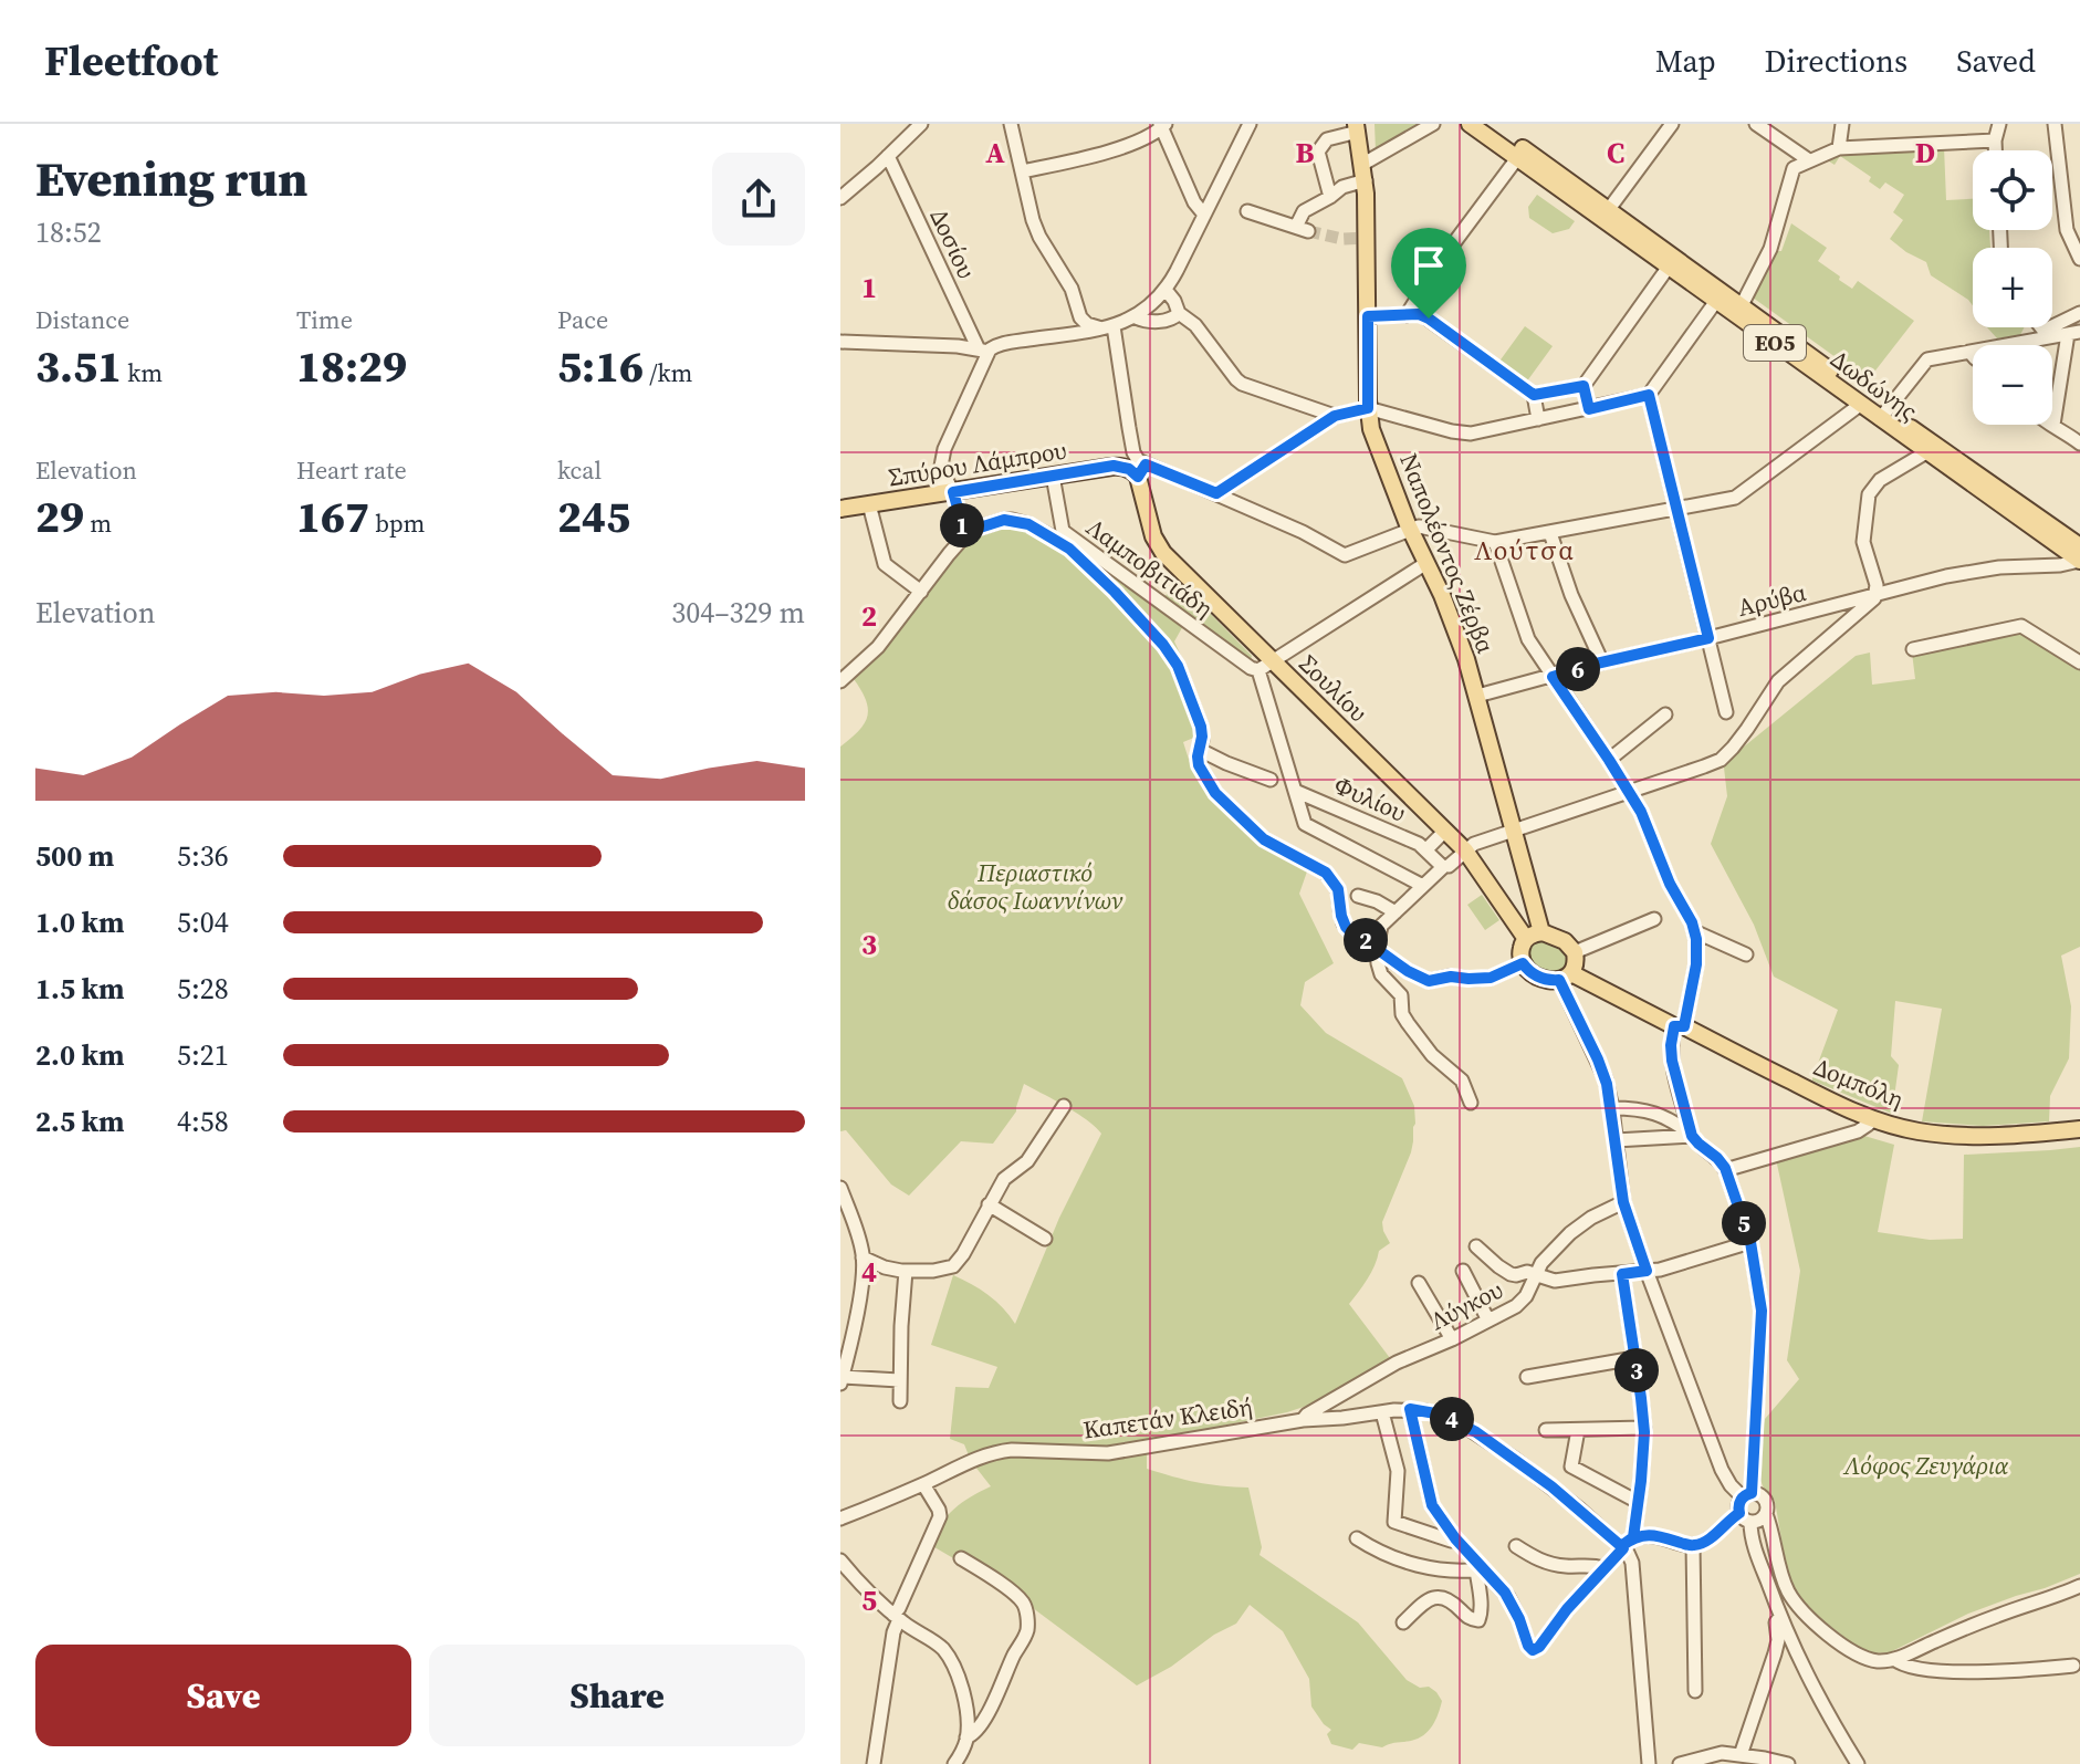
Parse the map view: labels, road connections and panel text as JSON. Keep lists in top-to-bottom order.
{
  "streets": {
    "main road": [
      "ΕΟ5",
      "Δωδώνης",
      "Σπύρου Λάμπρου",
      "Ναπολέοντος Ζέρβα",
      "Σουλίου",
      "Δομπόλη"
    ],
    "street": [
      "Δοσίου",
      "Λαμποβιτιάδη",
      "Αρύβα",
      "Φυλίου",
      "Λύγκου",
      "Καπετάν Κλειδή"
    ]
  },
  "crossings": [
    ["Δωδώνης", "Αρύβα"],
    ["Σπύρου Λάμπρου", "Λαμποβιτιάδη"],
    ["Ναπολέοντος Ζέρβα", "Αρύβα"],
    ["Ναπολέοντος Ζέρβα", "Σουλίου"],
    ["Ναπολέοντος Ζέρβα", "Δομπόλη"],
    ["Λαμποβιτιάδη", "Σουλίου"],
    ["Σουλίου", "Δομπόλη"],
    ["Λύγκου", "Καπετάν Κλειδή"]
  ],
  "districts": ["Λούτσα"],
  "parks": ["Περιαστικό δάσος Ιωαννίνων", "Λόφος Ζευγάρια"],
  "page": {
    "header": "Fleetfoot",
    "nav": ["Map", "Directions", "Saved"],
    "heading": ["Evening run", "18:52"],
    "map_buttons": ["+", "−"],
    "stats": [
      ["Distance", "3.51 km"],
      ["Time", "18:29"],
      ["Pace", "5:16 /km"],
      ["Elevation", "29 m"],
      ["Heart rate", "167 bpm"],
      ["kcal", "245"]
    ],
    "pins": [
      "1",
      "6",
      "2",
      "5",
      "3",
      "4"
    ],
    "chart": ["Elevation", "304–329 m"],
    "list": [
      {
        "name": "500 m",
        "note": "5:36"
      },
      {
        "name": "1.0 km",
        "note": "5:04"
      },
      {
        "name": "1.5 km",
        "note": "5:28"
      },
      {
        "name": "2.0 km",
        "note": "5:21"
      },
      {
        "name": "2.5 km",
        "note": "4:58"
      }
    ],
    "buttons": ["Save", "Share"]
  },
  "grid": {
    "columns": [
      "A",
      "B",
      "C",
      "D"
    ],
    "rows": [
      "1",
      "2",
      "3",
      "4",
      "5"
    ]
  }
}
